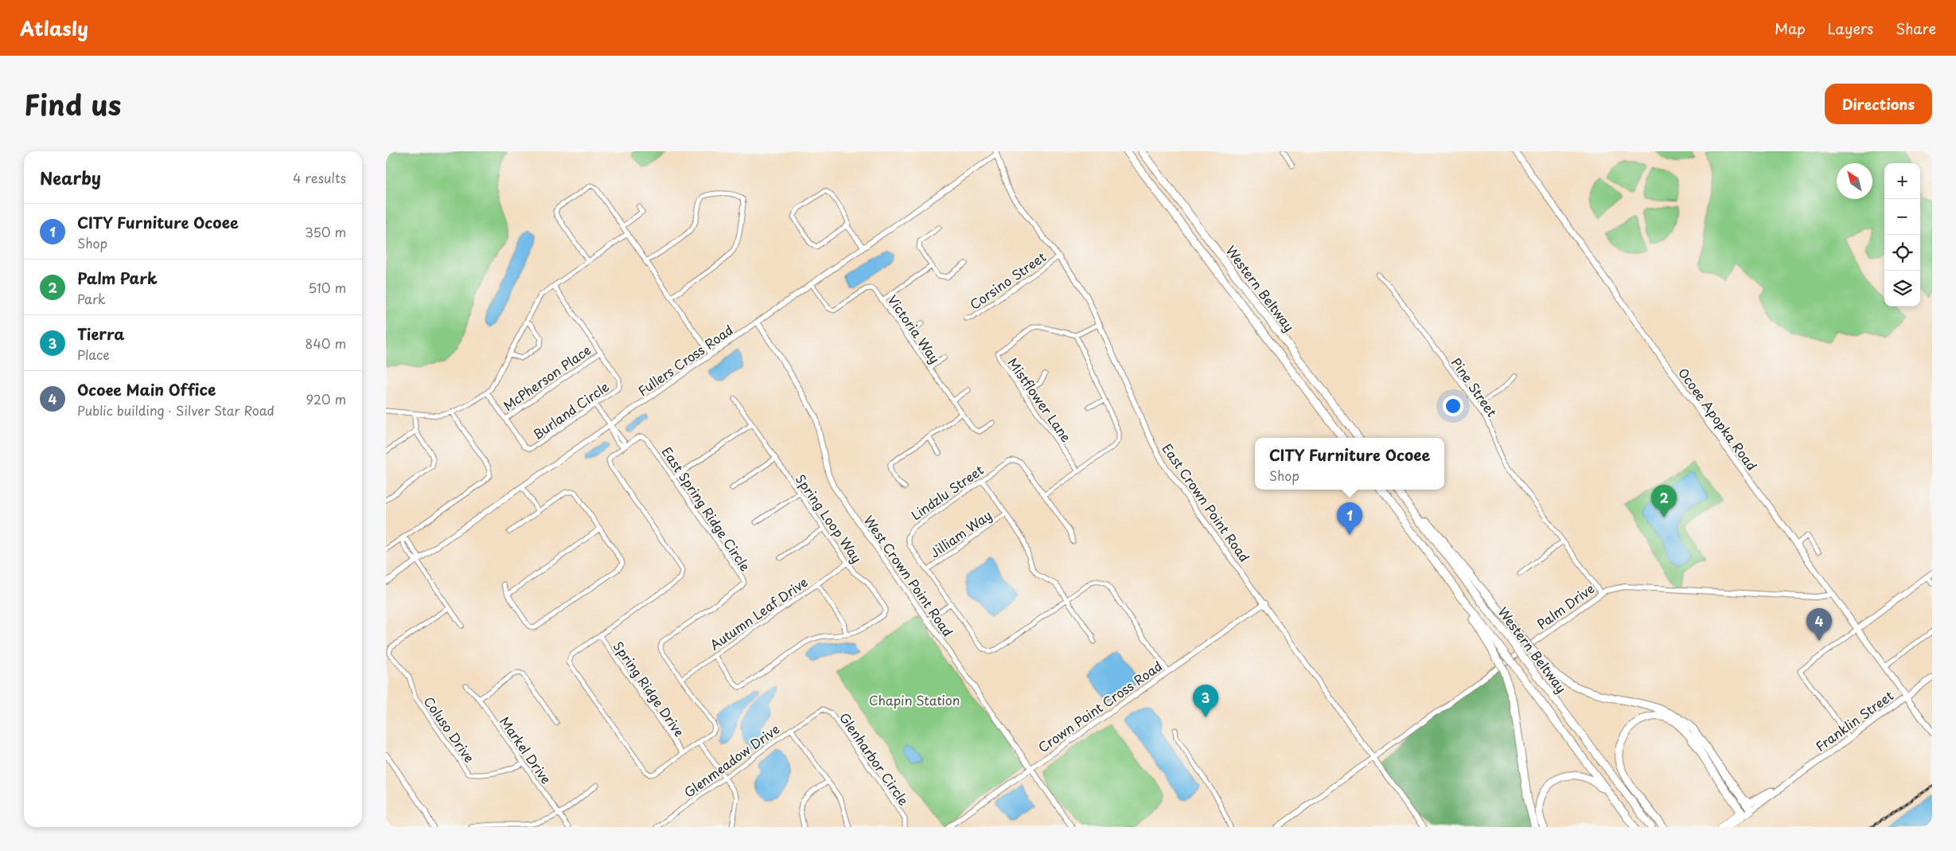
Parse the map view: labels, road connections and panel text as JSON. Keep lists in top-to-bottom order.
{
  "streets": {
    "highway": ["Western Beltway"],
    "main road": ["Ocoee Apopka Road", "Franklin Street"],
    "street": [
      "Corsino Street",
      "Victoria Way",
      "Fullers Cross Road",
      "McPherson Place",
      "Pine Street",
      "Mistflower Lane",
      "Burland Circle",
      "Lindzlu Street",
      "East Crown Point Road",
      "East Spring Ridge Circle",
      "Spring Loop Way",
      "Jilliam Way",
      "West Crown Point Road",
      "Palm Drive",
      "Autumn Leaf Drive",
      "Spring Ridge Drive",
      "Crown Point Cross Road",
      "Coluso Drive",
      "Markel Drive",
      "Glenharbor Circle",
      "Glenmeadow Drive"
    ]
  },
  "crossings": [
    ["Corsino Street", "East Crown Point Road"],
    ["Victoria Way", "Fullers Cross Road"],
    ["Fullers Cross Road", "East Crown Point Road"],
    ["Fullers Cross Road", "West Crown Point Road"],
    ["McPherson Place", "Burland Circle"],
    ["Pine Street", "Palm Drive"],
    ["Ocoee Apopka Road", "Palm Drive"],
    ["Ocoee Apopka Road", "Franklin Street"],
    ["Lindzlu Street", "Jilliam Way"],
    ["East Crown Point Road", "Palm Drive"],
    ["East Crown Point Road", "Crown Point Cross Road"],
    ["East Spring Ridge Circle", "Autumn Leaf Drive"],
    ["East Spring Ridge Circle", "Spring Ridge Drive"],
    ["Spring Loop Way", "Autumn Leaf Drive"],
    ["West Crown Point Road", "Crown Point Cross Road"],
    ["Coluso Drive", "Markel Drive"],
    ["Glenharbor Circle", "Glenmeadow Drive"]
  ],
  "parks": ["Chapin Station"],
  "north": "top left",
  "page": {
    "header": "Atlasly",
    "nav": ["Map", "Layers", "Share"],
    "title": "Find us",
    "buttons": "Directions",
    "heading": ["Nearby", "4 results"],
    "map_buttons": ["+", "−"],
    "list": [
      {
        "mark": "1",
        "name": "CITY Furniture Ocoee",
        "note": "Shop",
        "value": "350 m"
      },
      {
        "mark": "2",
        "name": "Palm Park",
        "note": "Park",
        "value": "510 m"
      },
      {
        "mark": "3",
        "name": "Tierra",
        "note": "Place",
        "value": "840 m"
      },
      {
        "mark": "4",
        "name": "Ocoee Main Office",
        "note": "Public building · Silver Star Road",
        "value": "920 m"
      }
    ],
    "popup": ["CITY Furniture Ocoee", "Shop"],
    "pins": [
      "2",
      "1",
      "4",
      "3"
    ]
  }
}
